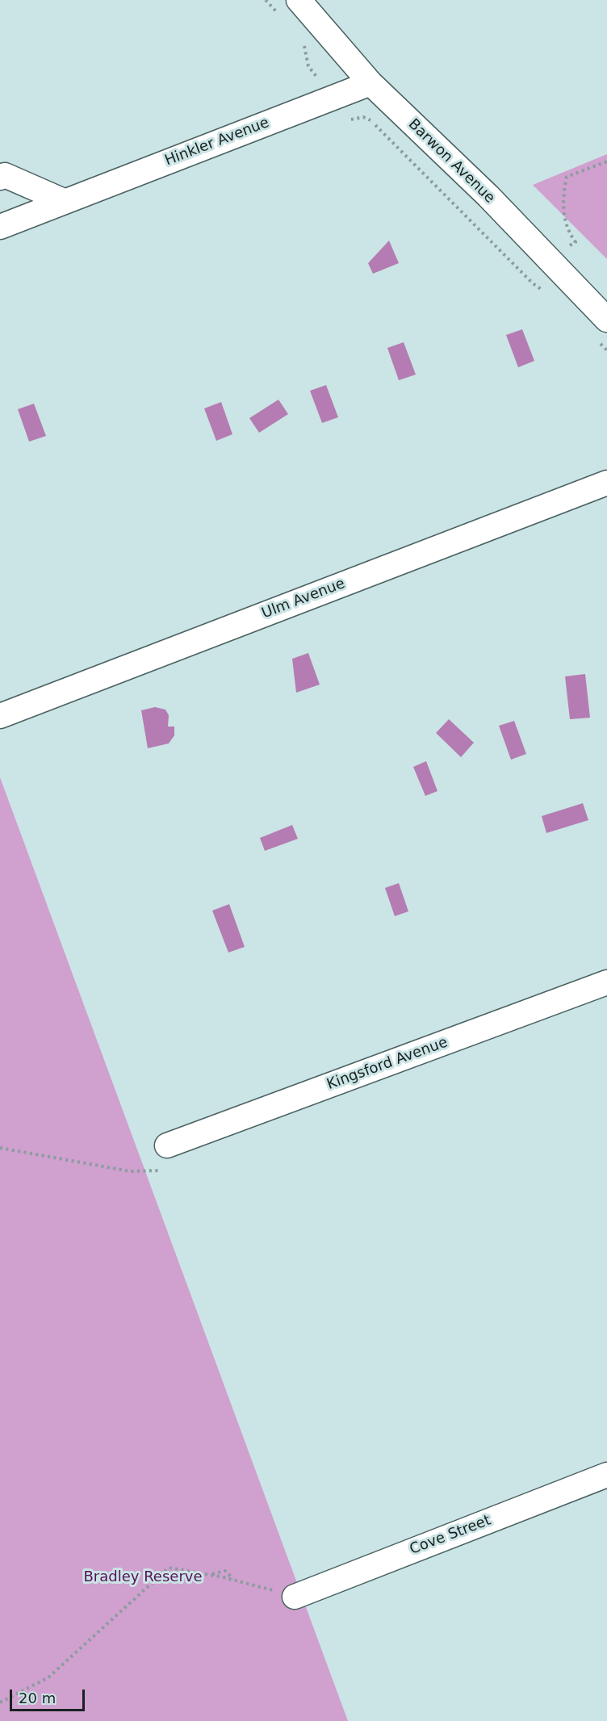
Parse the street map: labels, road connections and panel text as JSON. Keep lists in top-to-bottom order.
{
  "streets": {
    "street": [
      "Hinkler Avenue",
      "Barwon Avenue",
      "Ulm Avenue",
      "Kingsford Avenue",
      "Cove Street"
    ]
  },
  "crossings": [
    ["Hinkler Avenue", "Barwon Avenue"]
  ],
  "parks": ["Bradley Reserve"],
  "scale_bar": "20 m"
}
